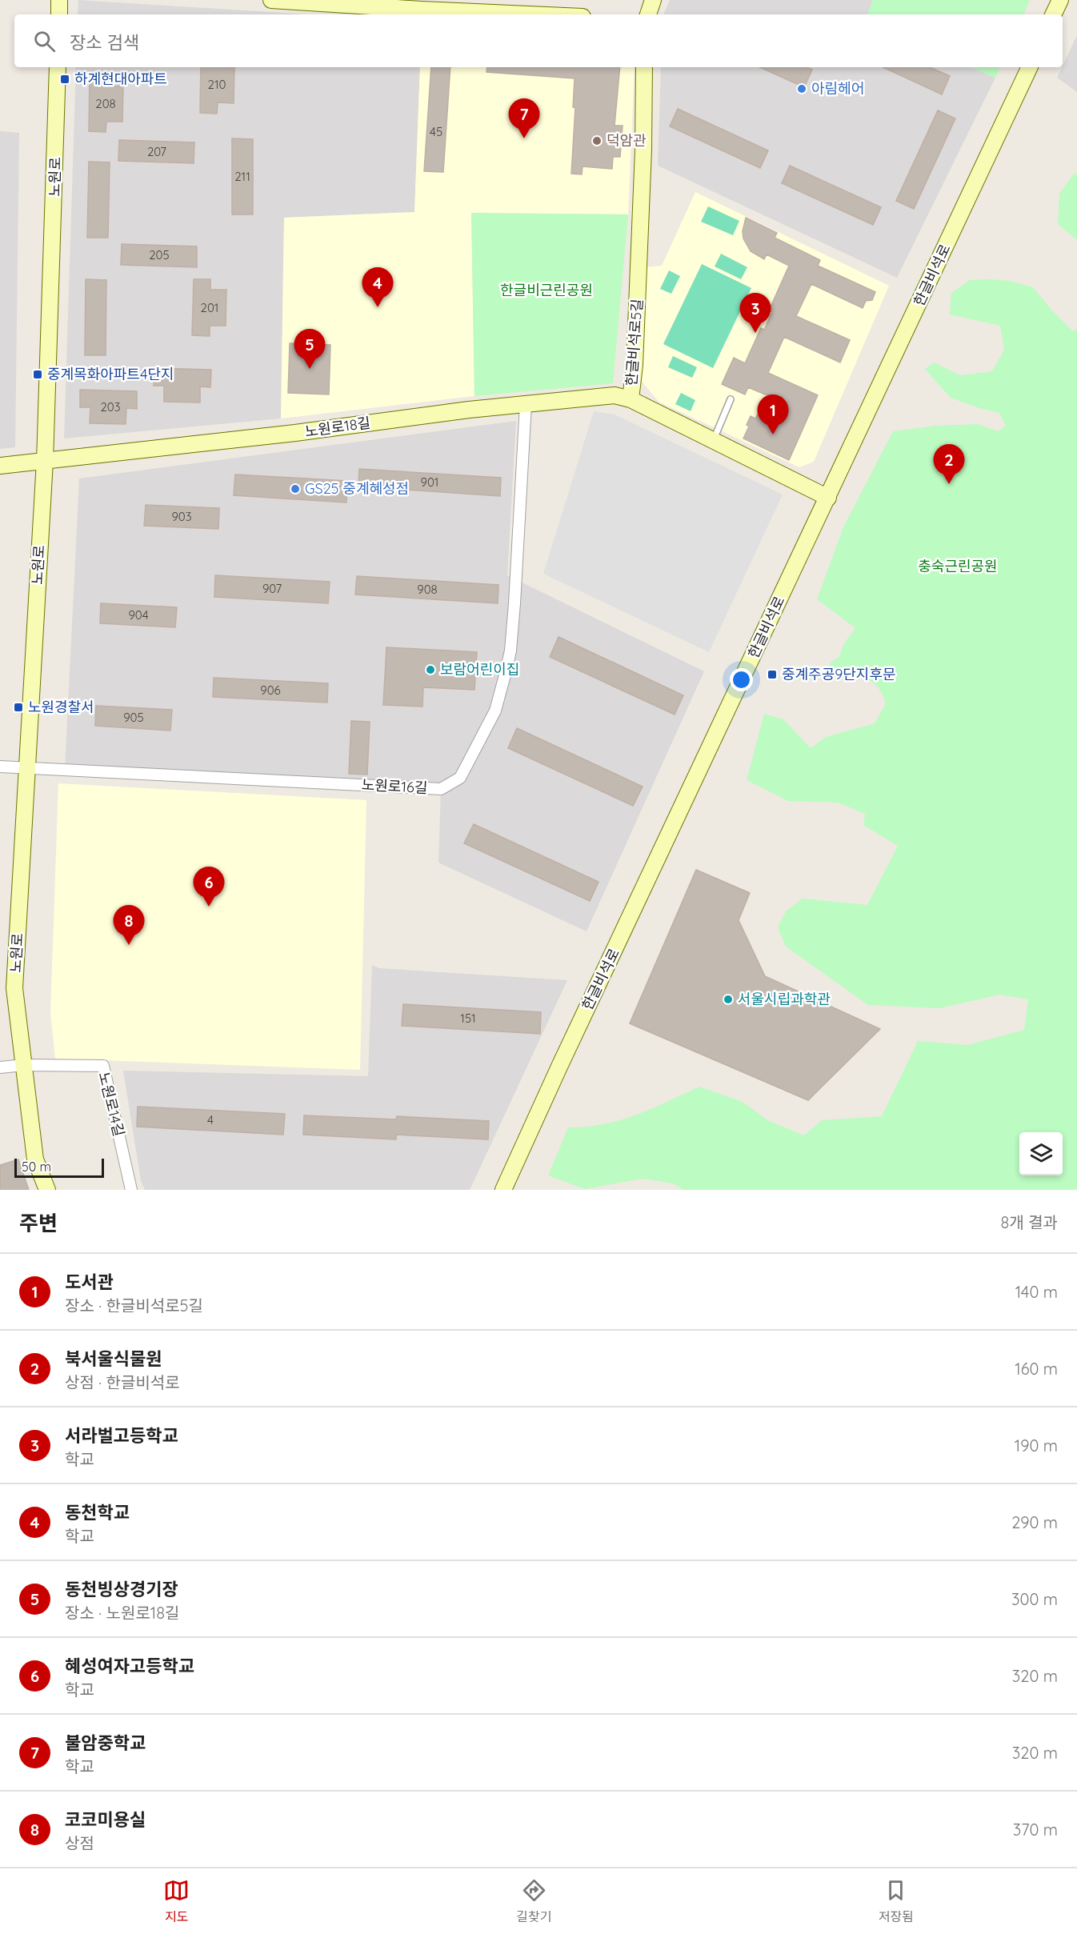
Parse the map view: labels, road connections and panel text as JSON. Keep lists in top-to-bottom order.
{
  "streets": {
    "main road": [
      "노원로",
      "한글비석로",
      "한글비석로5길",
      "노원로18길"
    ],
    "street": ["노원로16길", "노원로14길"]
  },
  "crossings": [
    ["노원로", "노원로18길"],
    ["노원로", "노원로16길"],
    ["노원로", "노원로14길"],
    ["한글비석로", "한글비석로5길"],
    ["한글비석로5길", "노원로18길"],
    ["노원로18길", "노원로16길"]
  ],
  "parks": ["한글비근린공원", "충숙근린공원"],
  "places": {
    "transit": [
      "하계현대아파트",
      "중계목화아파트4단지",
      "중계주공9단지후문",
      "노원경찰서"
    ],
    "other": [
      "아림헤어",
      "덕암관",
      "GS25 중계혜성점",
      "보람어린이집",
      "서울시립과학관"
    ]
  },
  "house_numbers": [
    "210",
    "208",
    "45",
    "207",
    "211",
    "205",
    "201",
    "203",
    "901",
    "903",
    "907",
    "908",
    "904",
    "906",
    "905",
    "151",
    "4"
  ],
  "scale_bar": "50 m",
  "page": {
    "search": "장소 검색",
    "pins": [
      "7",
      "4",
      "3",
      "5",
      "1",
      "2",
      "6",
      "8"
    ],
    "scale": "50 m",
    "heading": ["주변", "8개 결과"],
    "list": [
      {
        "mark": "1",
        "name": "도서관",
        "note": "장소 · 한글비석로5길",
        "value": "140 m"
      },
      {
        "mark": "2",
        "name": "북서울식물원",
        "note": "상점 · 한글비석로",
        "value": "160 m"
      },
      {
        "mark": "3",
        "name": "서라벌고등학교",
        "note": "학교",
        "value": "190 m"
      },
      {
        "mark": "4",
        "name": "동천학교",
        "note": "학교",
        "value": "290 m"
      },
      {
        "mark": "5",
        "name": "동천빙상경기장",
        "note": "장소 · 노원로18길",
        "value": "300 m"
      },
      {
        "mark": "6",
        "name": "혜성여자고등학교",
        "note": "학교",
        "value": "320 m"
      },
      {
        "mark": "7",
        "name": "불암중학교",
        "note": "학교",
        "value": "320 m"
      },
      {
        "mark": "8",
        "name": "코코미용실",
        "note": "상점",
        "value": "370 m"
      }
    ],
    "nav": ["지도", "길찾기", "저장됨"]
  }
}
